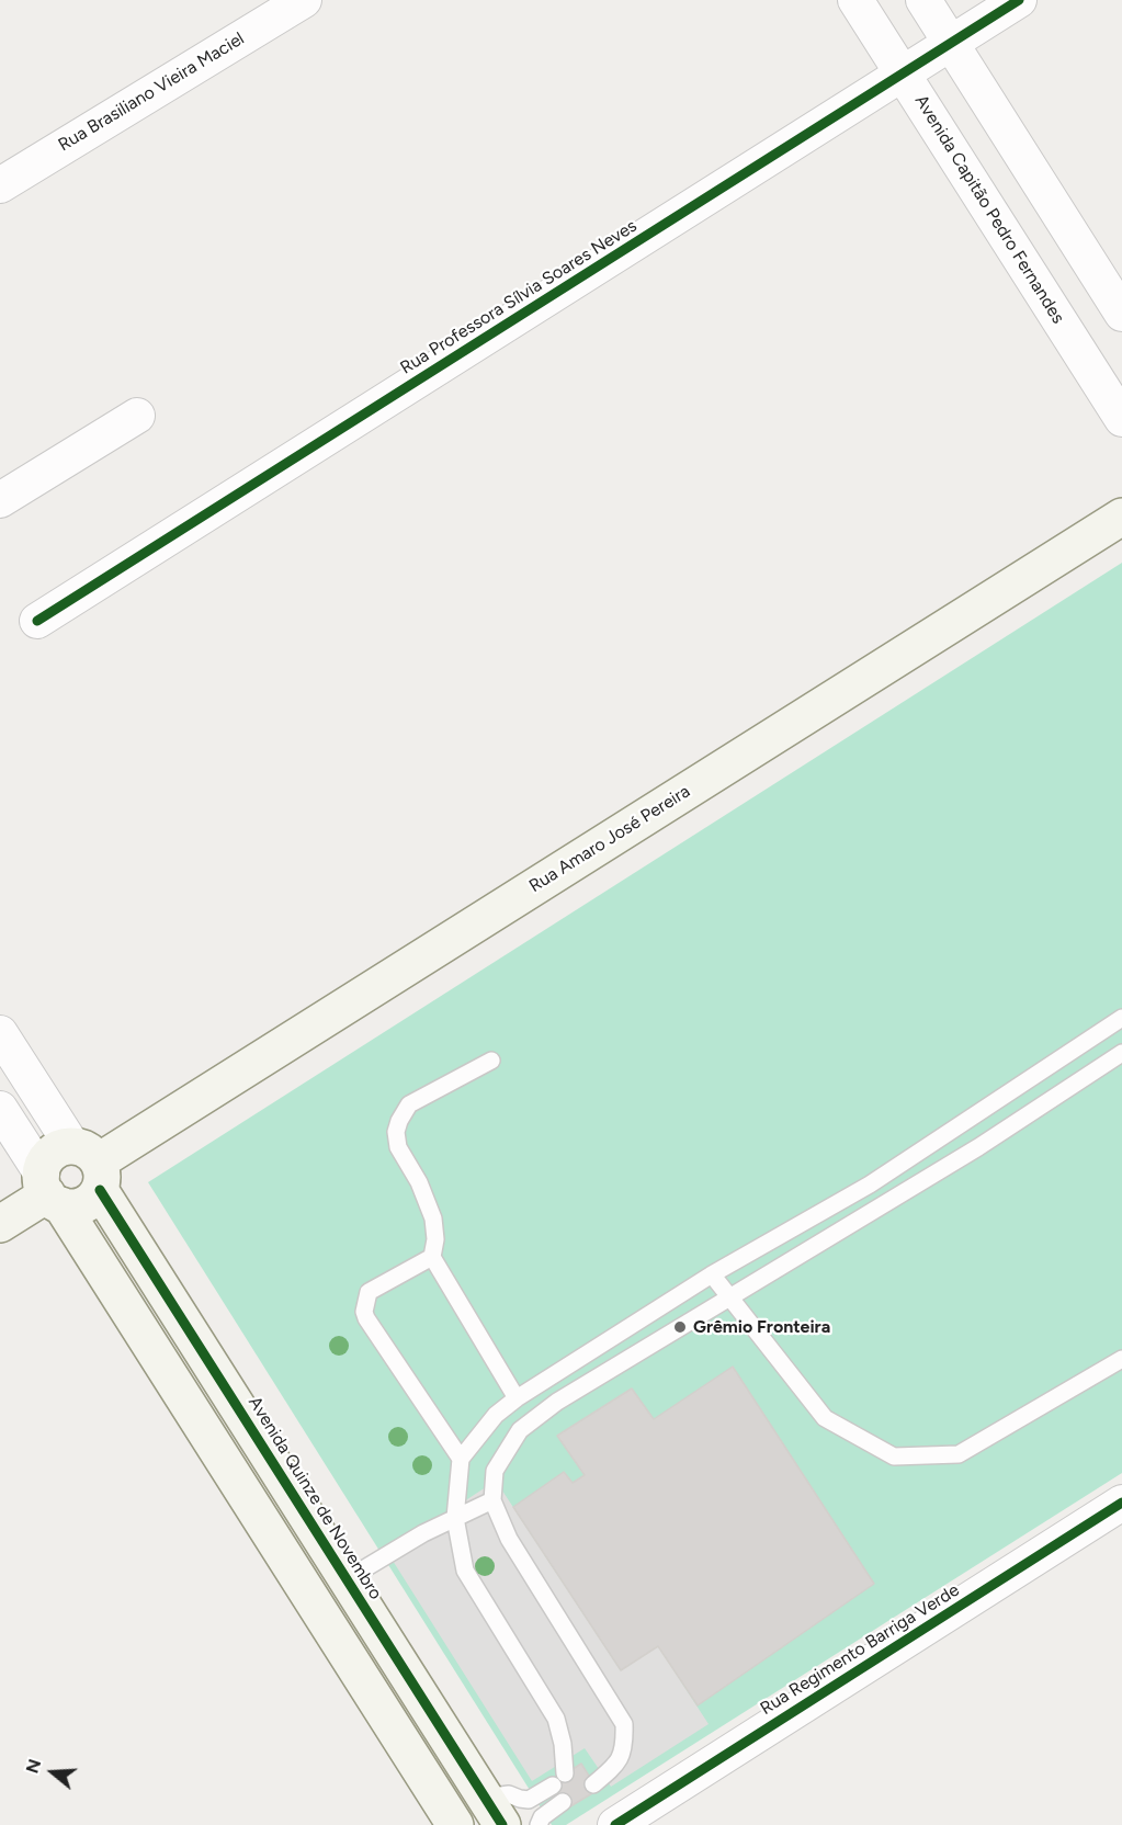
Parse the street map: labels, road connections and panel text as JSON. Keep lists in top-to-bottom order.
{
  "streets": {
    "street": [
      "Rua Brasiliano Vieira Maciel",
      "Avenida Capitão Pedro Fernandes",
      "Rua Professora Sílvia Soares Neves",
      "Rua Amaro José Pereira",
      "Avenida Quinze de Novembro",
      "Rua Regimento Barriga Verde"
    ]
  },
  "crossings": [
    ["Avenida Capitão Pedro Fernandes", "Rua Professora Sílvia Soares Neves"],
    ["Rua Amaro José Pereira", "Avenida Quinze de Novembro"]
  ],
  "places": ["Grêmio Fronteira"],
  "north": "left"
}
